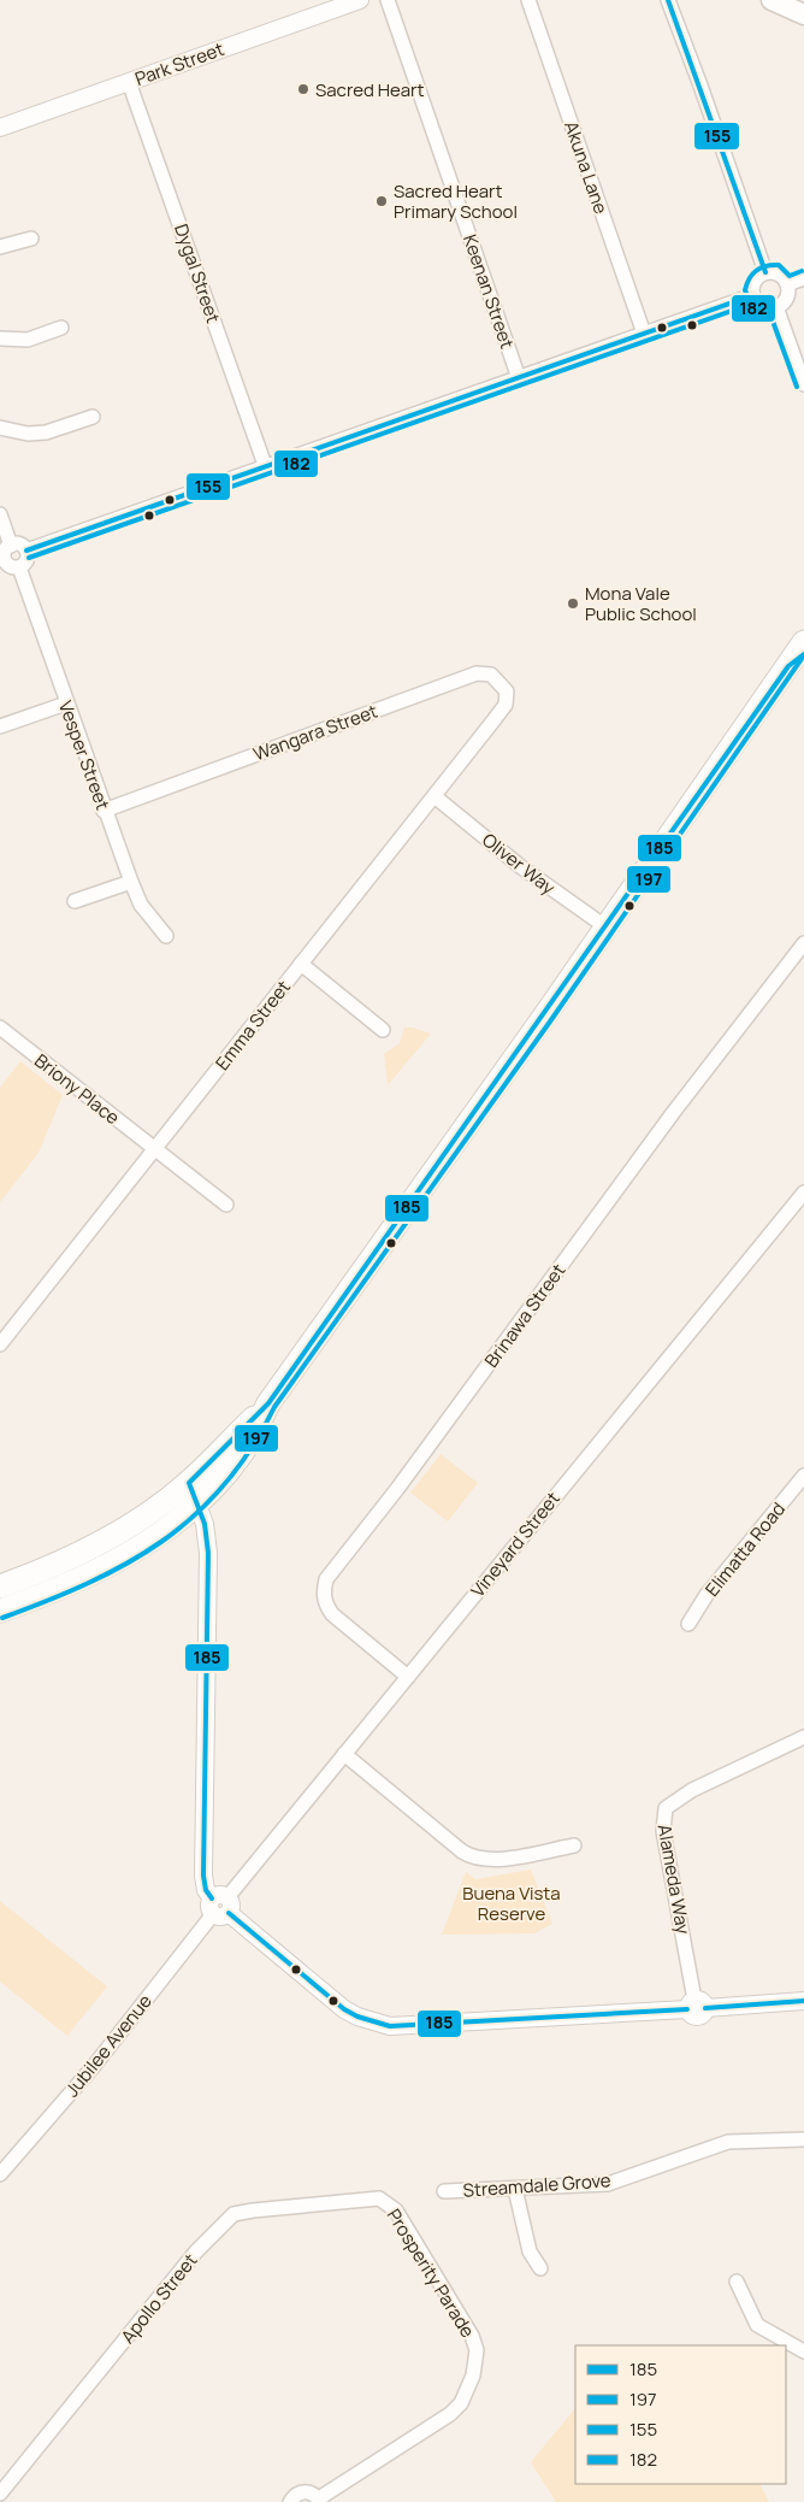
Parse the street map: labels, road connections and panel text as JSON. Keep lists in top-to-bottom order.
{
  "streets": {
    "street": [
      "Park Street",
      "Akuna Lane",
      "Dygal Street",
      "Keenan Street",
      "Wangara Street",
      "Vesper Street",
      "Oliver Way",
      "Emma Street",
      "Briony Place",
      "Brinawa Street",
      "Vineyard Street",
      "Elimatta Road",
      "Alameda Way",
      "Jubilee Avenue",
      "Streamdale Grove",
      "Prosperity Parade",
      "Apollo Street"
    ]
  },
  "crossings": [
    ["Park Street", "Dygal Street"],
    ["Wangara Street", "Vesper Street"],
    ["Wangara Street", "Emma Street"],
    ["Oliver Way", "Emma Street"],
    ["Emma Street", "Briony Place"],
    ["Brinawa Street", "Vineyard Street"],
    ["Vineyard Street", "Jubilee Avenue"],
    ["Prosperity Parade", "Apollo Street"]
  ],
  "parks": ["Buena Vista Reserve"],
  "places": ["Sacred Heart", "Sacred Heart Primary School", "Mona Vale Public School"],
  "lines": [
    "transit line 155",
    "transit line 182",
    "transit line 185",
    "transit line 197"
  ],
  "legend": [
    "185",
    "197",
    "155",
    "182"
  ]
}
